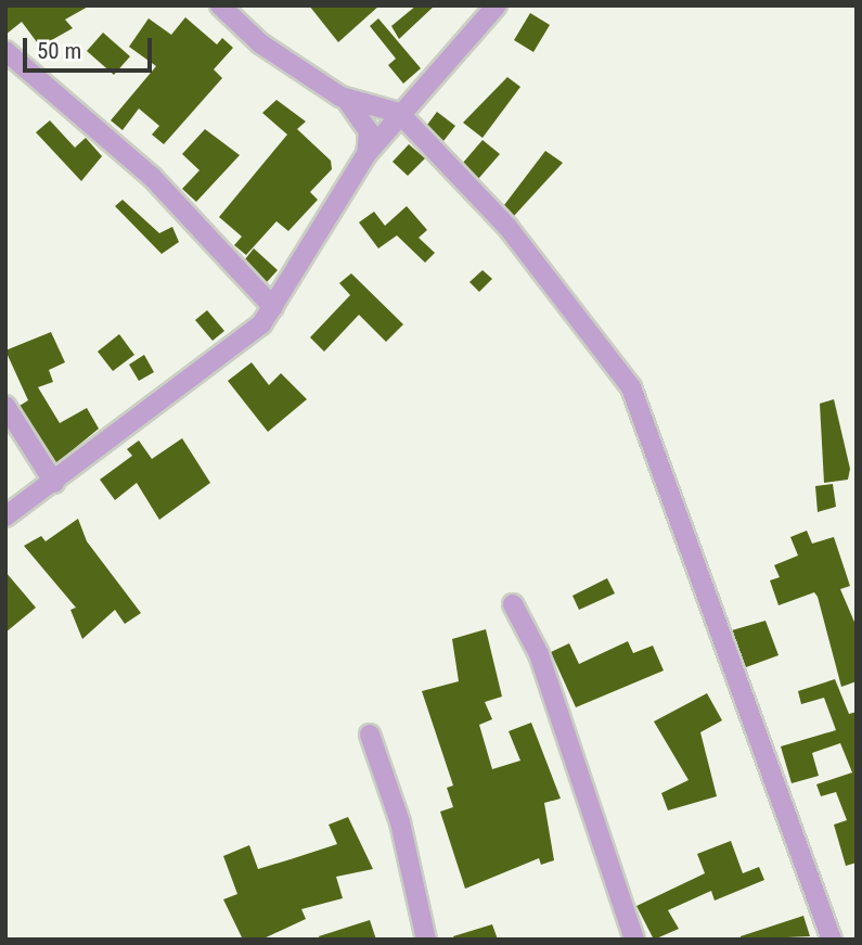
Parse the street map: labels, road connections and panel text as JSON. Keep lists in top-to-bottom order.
{
  "scale_bar": "50 m"
}
